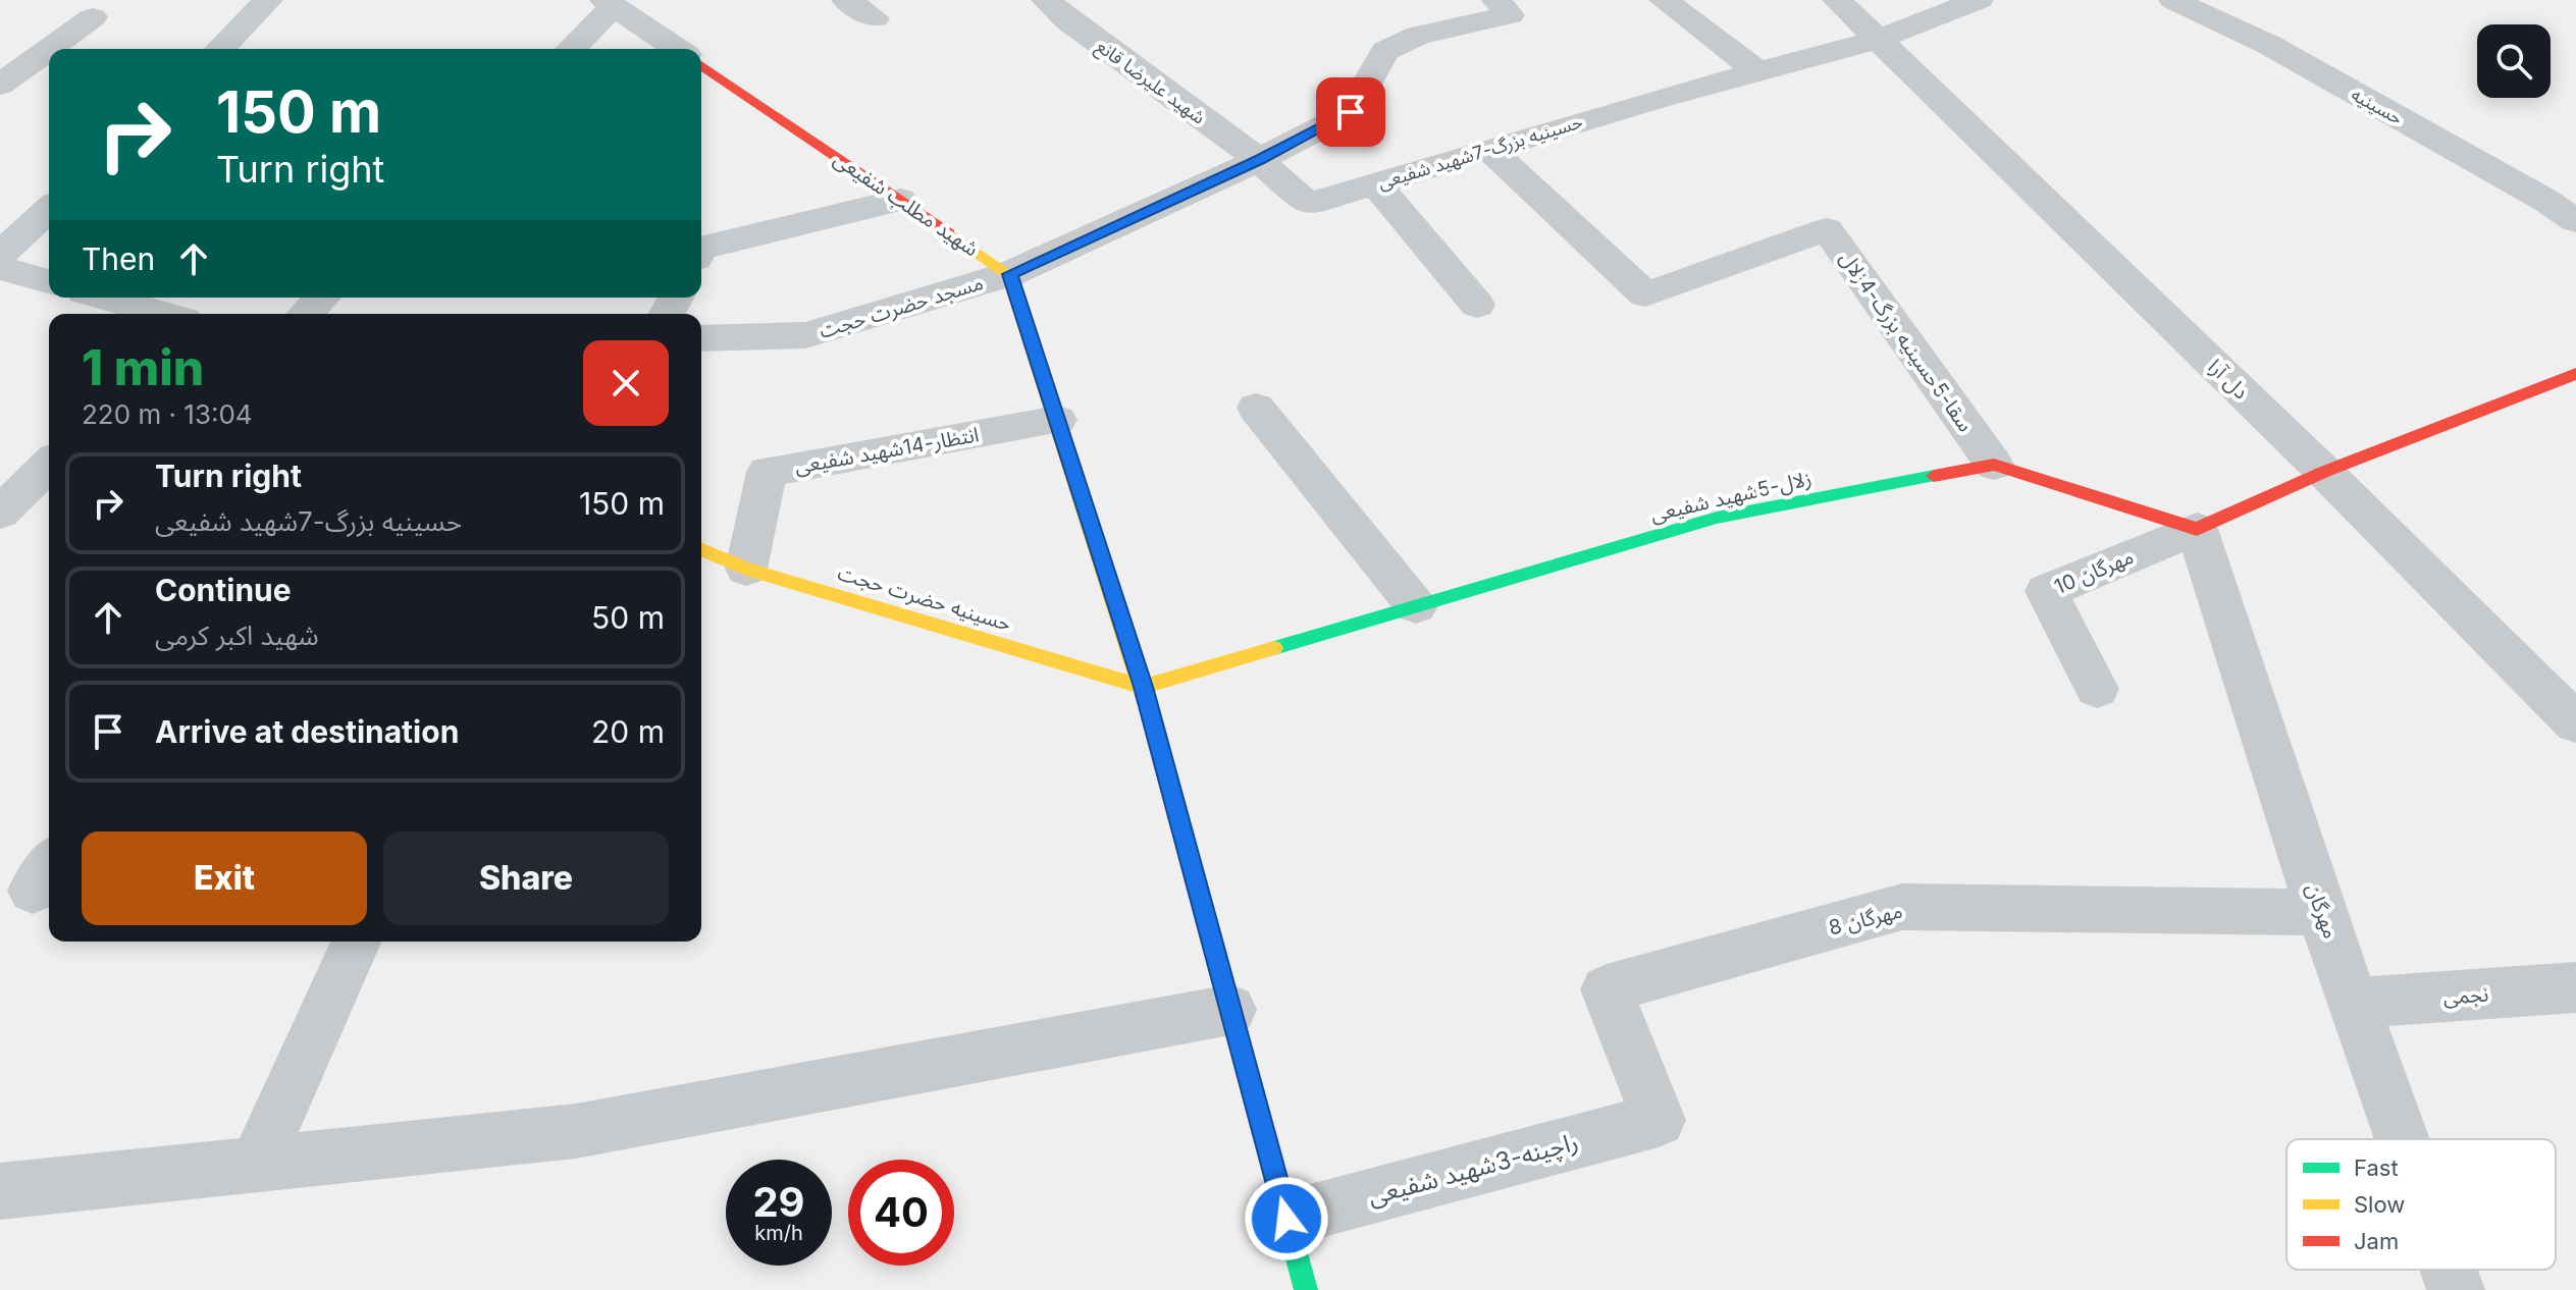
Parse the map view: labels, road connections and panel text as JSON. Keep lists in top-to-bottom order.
{
  "streets": {
    "street": [
      "شهید علیرضا قانع",
      "حسینیه",
      "حسینیه بزرگ-7شهید شفیعی",
      "شهید مطلب شفیعی",
      "مسجد حضرت حجت",
      "سقا-5حسینیه بزرگ-4زلال",
      "دل آرا",
      "انتظار-14شهید شفیعی",
      "زلال-5شهید شفیعی",
      "مهرگان 10",
      "حسینیه حضرت حجت",
      "مهرگان",
      "مهرگان 8",
      "نجمی",
      "راچینه-3شهید شفیعی"
    ]
  },
  "crossings": [
    ["شهید علیرضا قانع", "حسینیه بزرگ-7شهید شفیعی"],
    ["حسینیه بزرگ-7شهید شفیعی", "سقا-5حسینیه بزرگ-4زلال"],
    ["حسینیه بزرگ-7شهید شفیعی", "دل آرا"],
    ["شهید مطلب شفیعی", "مسجد حضرت حجت"],
    ["سقا-5حسینیه بزرگ-4زلال", "زلال-5شهید شفیعی"],
    ["انتظار-14شهید شفیعی", "حسینیه حضرت حجت"],
    ["زلال-5شهید شفیعی", "مهرگان 10"],
    ["زلال-5شهید شفیعی", "حسینیه حضرت حجت"],
    ["زلال-5شهید شفیعی", "مهرگان"],
    ["مهرگان 10", "مهرگان"],
    ["مهرگان", "مهرگان 8"],
    ["مهرگان", "نجمی"],
    ["مهرگان 8", "راچینه-3شهید شفیعی"]
  ],
  "legend": ["Fast", "Slow", "Jam"],
  "page": {
    "turn": ["150 m", "Turn right"],
    "then": "Then",
    "heading": ["1 min", "220 m · 13:04"],
    "list": [
      {
        "name": "Turn right",
        "note": "حسینیه بزرگ-7شهید شفیعی",
        "value": "150 m"
      },
      {
        "name": "Continue",
        "note": "شهید اکبر کرمی",
        "value": "50 m"
      },
      {
        "name": "Arrive at destination",
        "value": "20 m"
      }
    ],
    "buttons": ["Exit", "Share"],
    "speed": "29 km/h",
    "limit": "40"
  }
}
